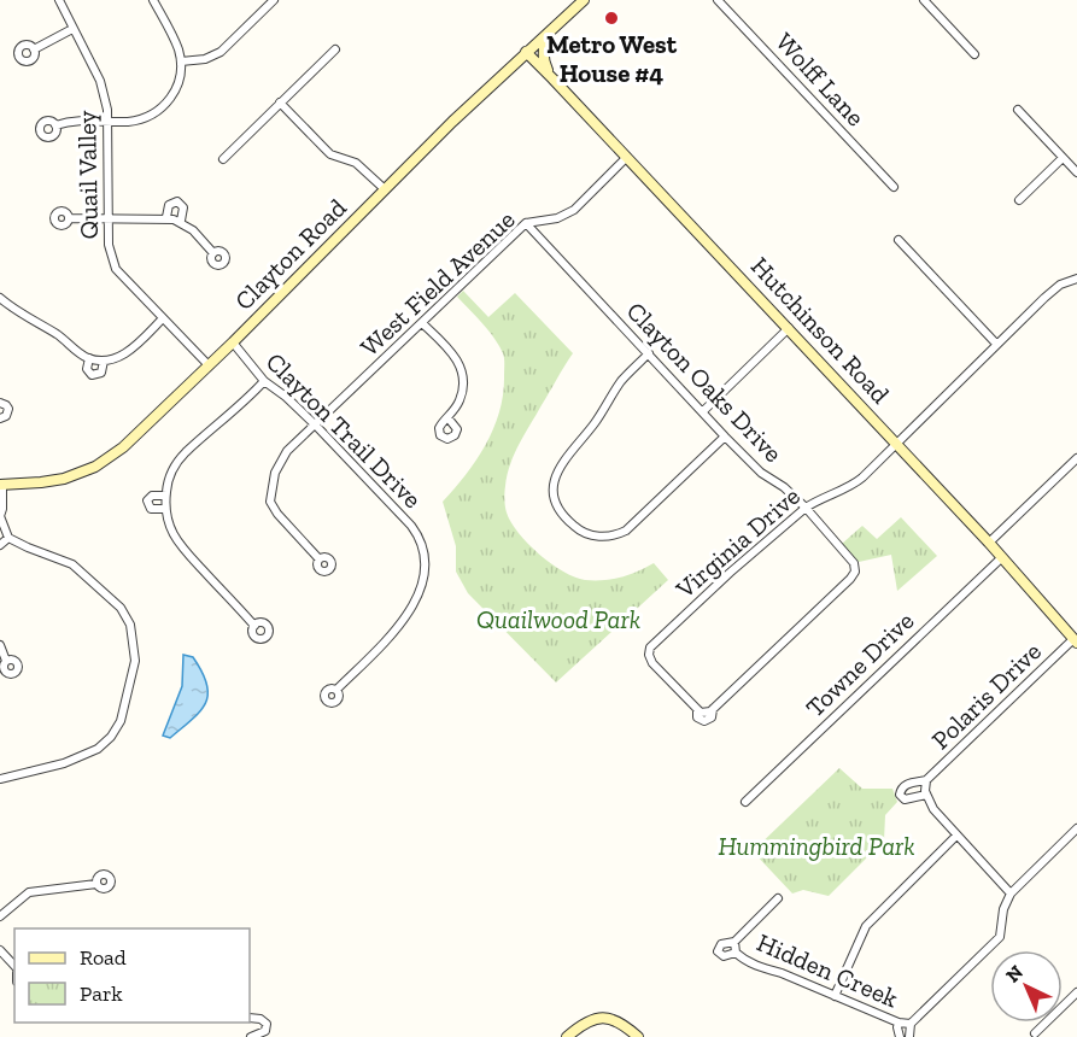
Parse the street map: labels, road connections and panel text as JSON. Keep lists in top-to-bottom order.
{
  "streets": {
    "street": [
      "Wolff Lane",
      "Quail Valley",
      "Clayton Road",
      "West Field Avenue",
      "Hutchinson Road",
      "Clayton Oaks Drive",
      "Clayton Trail Drive",
      "Virginia Drive",
      "Towne Drive",
      "Polaris Drive",
      "Hidden Creek"
    ]
  },
  "crossings": [
    ["Quail Valley", "Clayton Road"],
    ["Clayton Road", "Hutchinson Road"],
    ["Clayton Road", "Clayton Trail Drive"],
    ["West Field Avenue", "Hutchinson Road"],
    ["West Field Avenue", "Clayton Oaks Drive"],
    ["West Field Avenue", "Clayton Trail Drive"],
    ["Hutchinson Road", "Virginia Drive"],
    ["Hutchinson Road", "Towne Drive"],
    ["Hutchinson Road", "Polaris Drive"],
    ["Clayton Oaks Drive", "Virginia Drive"]
  ],
  "parks": ["Quailwood Park", "Hummingbird Park"],
  "places": ["Metro West House #4"],
  "legend": ["Road", "Park"],
  "north": "top left"
}
